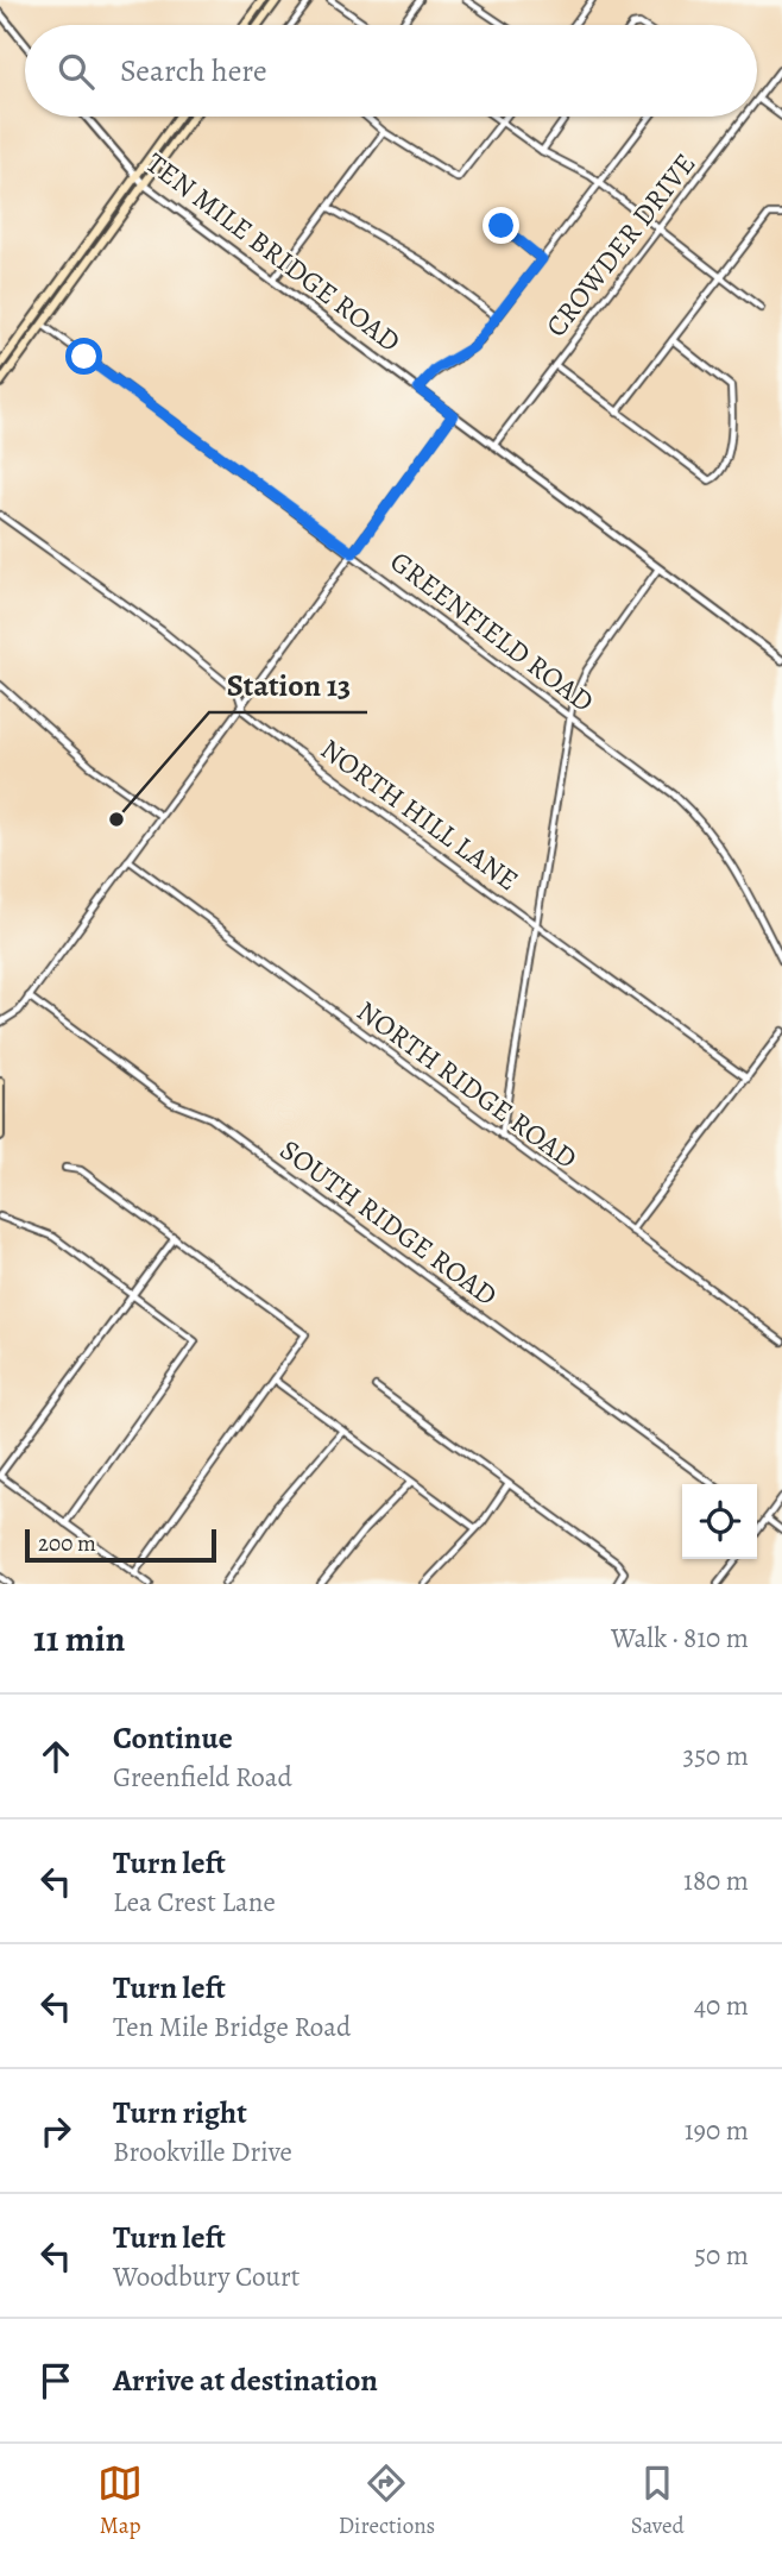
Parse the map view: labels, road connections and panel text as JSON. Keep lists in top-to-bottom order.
{
  "streets": {
    "street": [
      "CROWDER DRIVE",
      "TEN MILE BRIDGE ROAD",
      "GREENFIELD ROAD",
      "NORTH HILL LANE",
      "NORTH RIDGE ROAD",
      "SOUTH RIDGE ROAD"
    ]
  },
  "crossings": [
    ["CROWDER DRIVE", "TEN MILE BRIDGE ROAD"]
  ],
  "places": ["Station 13"],
  "scale_bar": "200 m",
  "page": {
    "search": "Search here",
    "scale": "200 m",
    "heading": ["11 min", "Walk · 810 m"],
    "list": [
      ["Continue", "Greenfield Road", "350 m"],
      ["Turn left", "Lea Crest Lane", "180 m"],
      ["Turn left", "Ten Mile Bridge Road", "40 m"],
      ["Turn right", "Brookville Drive", "190 m"],
      ["Turn left", "Woodbury Court", "50 m"],
      "Arrive at destination"
    ],
    "nav": ["Map", "Directions", "Saved"]
  }
}
